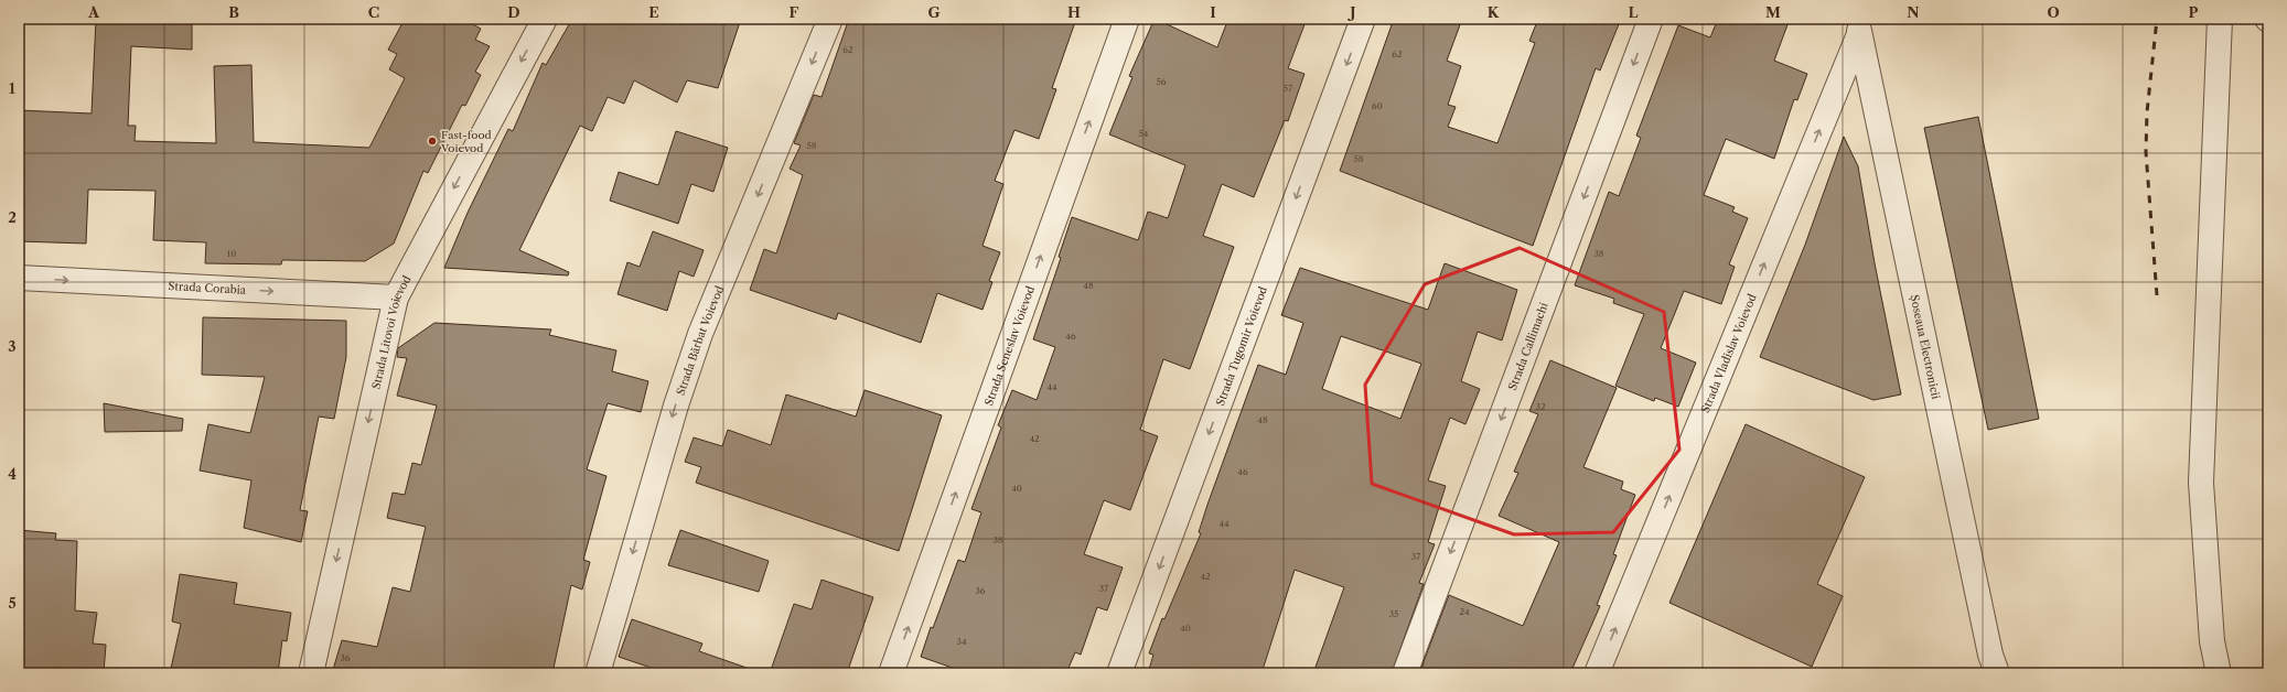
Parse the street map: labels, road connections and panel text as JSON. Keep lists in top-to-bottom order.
{
  "streets": {
    "street": [
      "Strada Corabia",
      "Strada Litovoi Voievod",
      "Strada Bărbat Voievod",
      "Strada Seneslav Voievod",
      "Strada Tugomir Voievod",
      "Strada Callimachi",
      "Șoseaua Electronicii",
      "Strada Vladislav Voievod"
    ]
  },
  "crossings": [
    ["Strada Corabia", "Strada Litovoi Voievod"],
    ["Șoseaua Electronicii", "Strada Vladislav Voievod"]
  ],
  "one_way": [
    "Strada Corabia",
    "Strada Litovoi Voievod",
    "Strada Bărbat Voievod",
    "Strada Seneslav Voievod",
    "Strada Tugomir Voievod",
    "Strada Callimachi",
    "Strada Vladislav Voievod"
  ],
  "places": ["Fast-food Voievod"],
  "house_numbers": [
    "62",
    "62",
    "56",
    "57",
    "60",
    "54",
    "58",
    "58",
    "10",
    "38",
    "48",
    "46",
    "44",
    "32",
    "48",
    "42",
    "46",
    "40",
    "44",
    "38",
    "37",
    "42",
    "37",
    "36",
    "24",
    "35",
    "40",
    "34",
    "36"
  ],
  "grid": {
    "columns": [
      "A",
      "B",
      "C",
      "D",
      "E",
      "F",
      "G",
      "H",
      "I",
      "J",
      "K",
      "L",
      "M",
      "N",
      "O",
      "P"
    ],
    "rows": [
      "1",
      "2",
      "3",
      "4",
      "5"
    ]
  }
}
